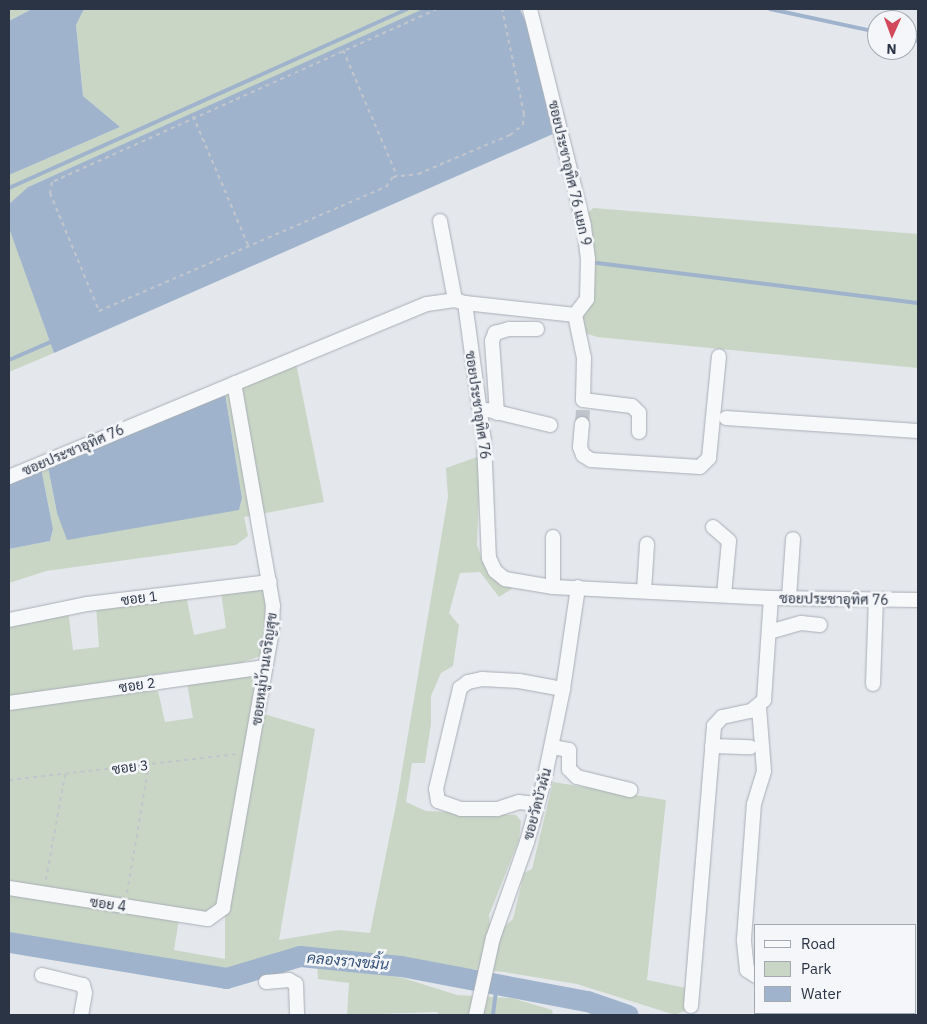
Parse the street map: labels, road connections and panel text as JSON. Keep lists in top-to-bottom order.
{
  "streets": {
    "street": [
      "ซอยประชาอุทิศ 76 แยก 9",
      "ซอยประชาอุทิศ 76",
      "ซอย 1",
      "ซอยหมู่บ้านเจริญสุข",
      "ซอย 2",
      "ซอยวัดบัวผัน",
      "ซอย 4"
    ],
    "path": ["ซอย 3"]
  },
  "crossings": [
    ["ซอยประชาอุทิศ 76", "ซอยหมู่บ้านเจริญสุข"],
    ["ซอยประชาอุทิศ 76", "ซอยวัดบัวผัน"],
    ["ซอย 1", "ซอยหมู่บ้านเจริญสุข"],
    ["ซอยหมู่บ้านเจริญสุข", "ซอย 2"],
    ["ซอยหมู่บ้านเจริญสุข", "ซอย 3"],
    ["ซอยหมู่บ้านเจริญสุข", "ซอย 4"]
  ],
  "water": ["คลองรางขมิ้น"],
  "legend": ["Road", "Park", "Water"],
  "north": "bottom"
}
